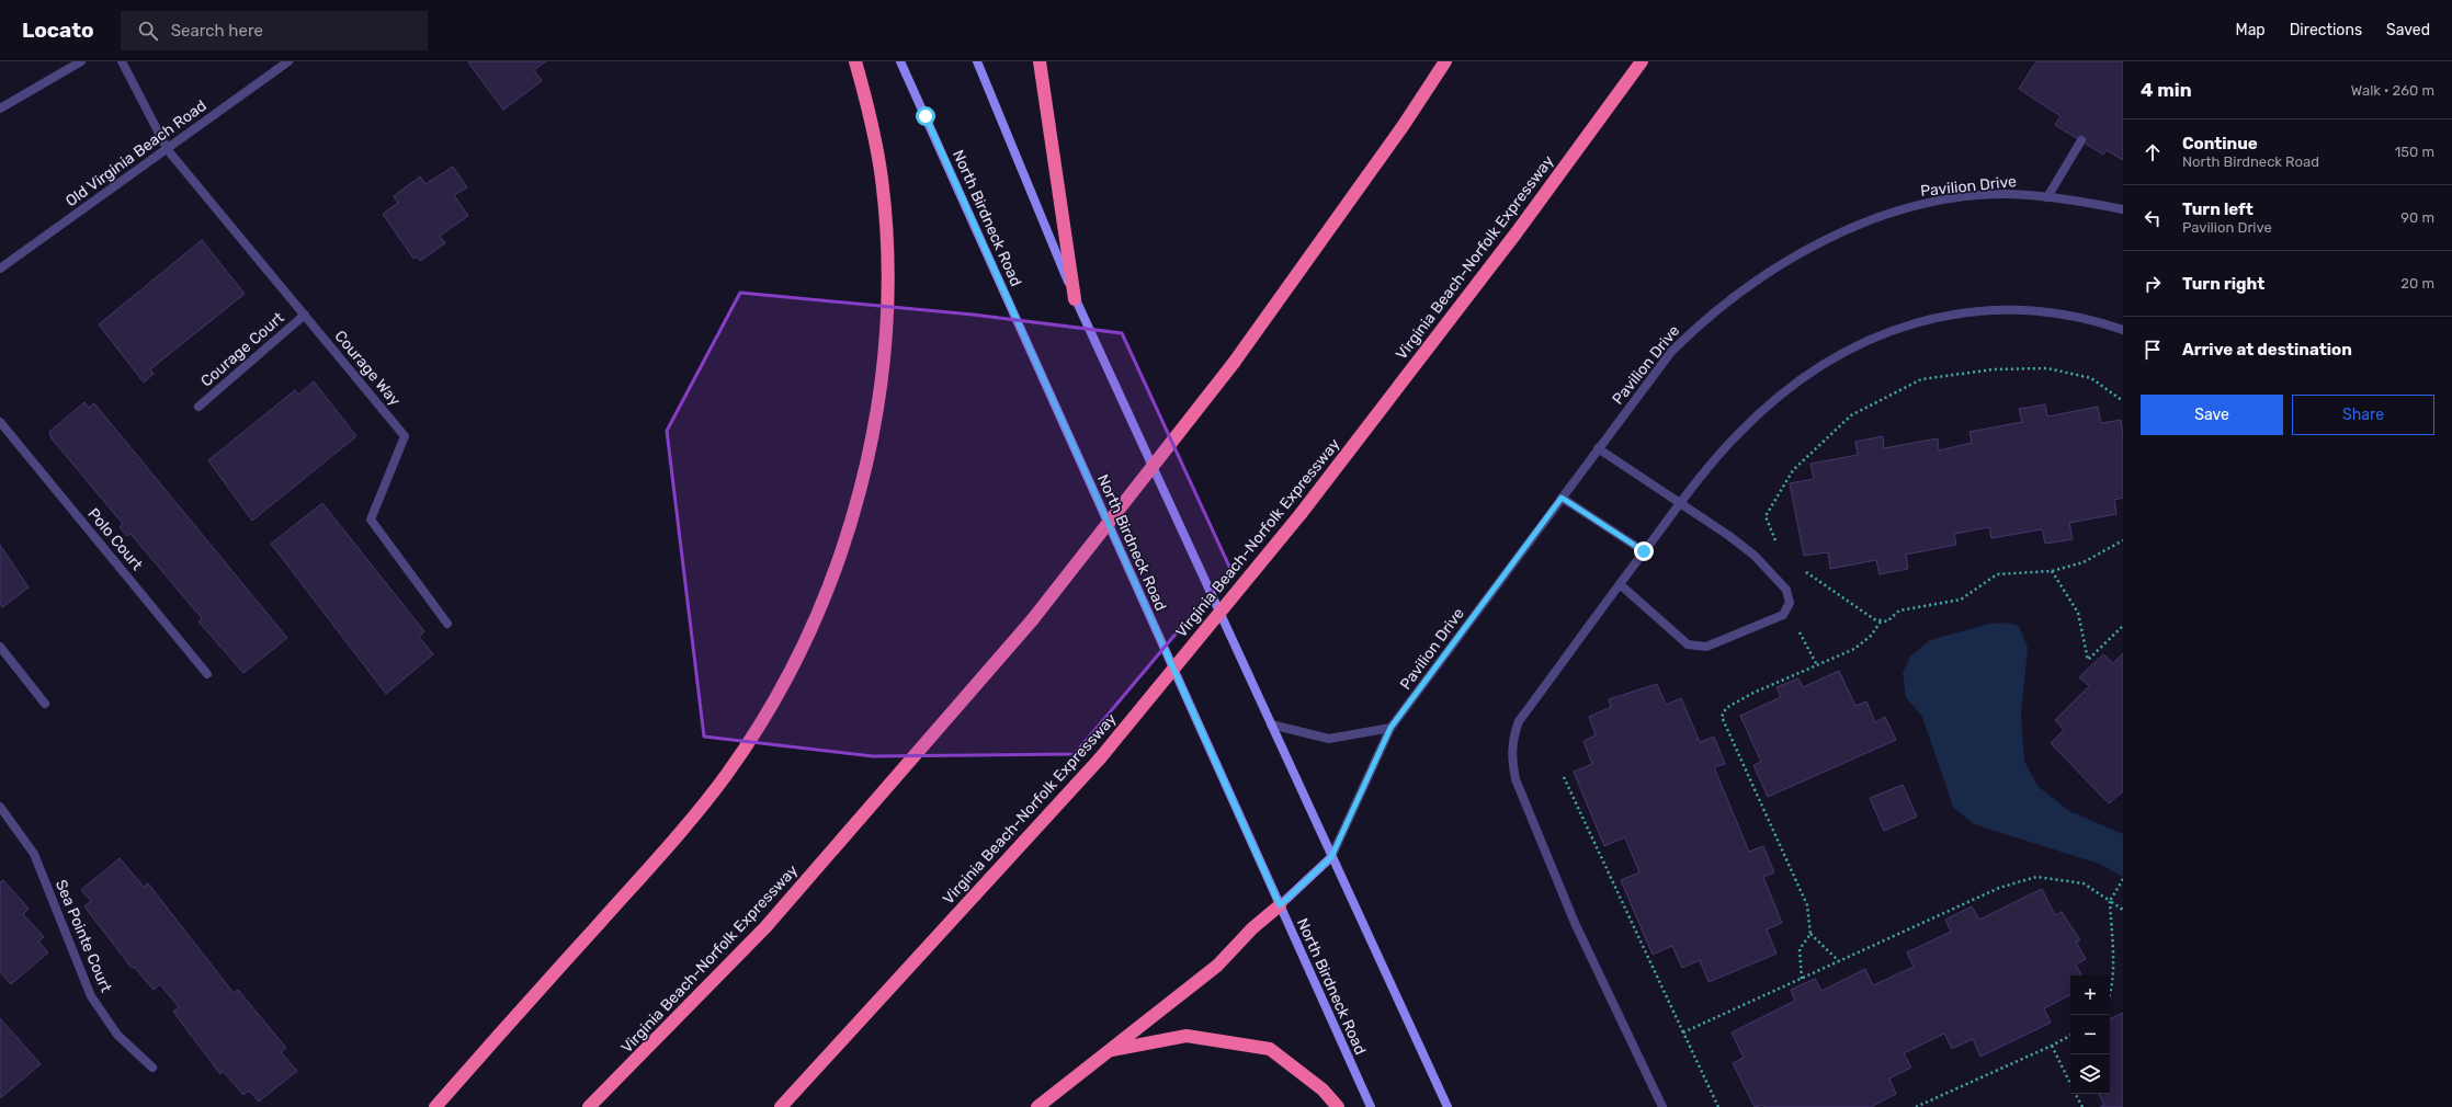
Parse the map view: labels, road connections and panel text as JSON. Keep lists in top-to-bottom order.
{
  "streets": {
    "highway": ["Virginia Beach-Norfolk Expressway"],
    "main road": ["Pavilion Drive", "North Birdneck Road"],
    "street": [
      "Old Virginia Beach Road",
      "Courage Court",
      "Courage Way",
      "Polo Court",
      "Sea Pointe Court"
    ]
  },
  "crossings": [
    ["Old Virginia Beach Road", "Courage Way"],
    ["Pavilion Drive", "North Birdneck Road"],
    ["Courage Court", "Courage Way"]
  ],
  "page": {
    "header": "Locato",
    "search": "Search here",
    "nav": ["Map", "Directions", "Saved"],
    "heading": ["4 min", "Walk · 260 m"],
    "list": [
      ["Continue", "North Birdneck Road", "150 m"],
      ["Turn left", "Pavilion Drive", "90 m"],
      ["Turn right", "20 m"],
      "Arrive at destination"
    ],
    "buttons": ["Save", "Share"],
    "map_buttons": ["+", "−"]
  }
}
